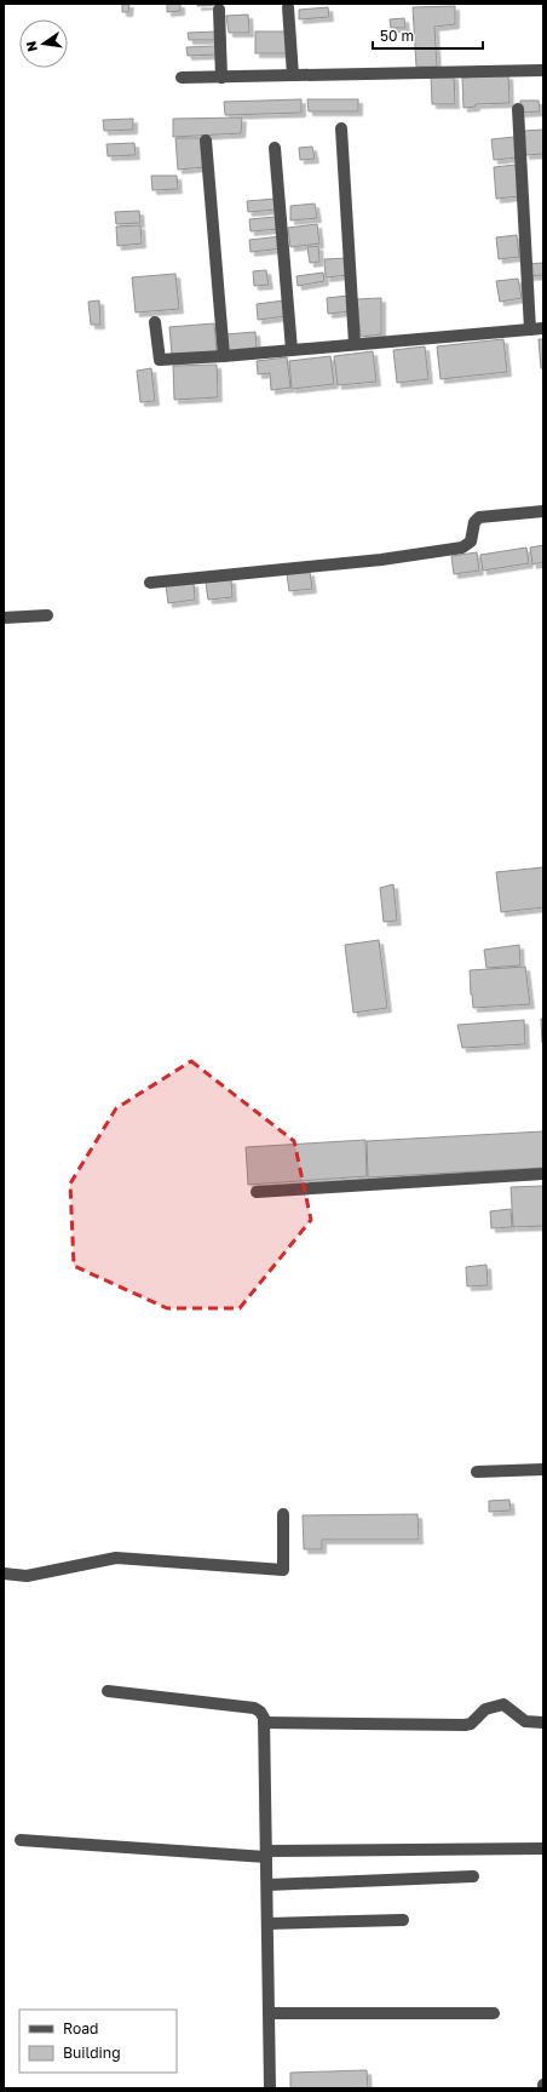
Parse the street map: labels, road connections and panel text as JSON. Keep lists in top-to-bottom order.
{
  "legend": ["Road", "Building"],
  "scale_bar": "50 m",
  "north": "left"
}
